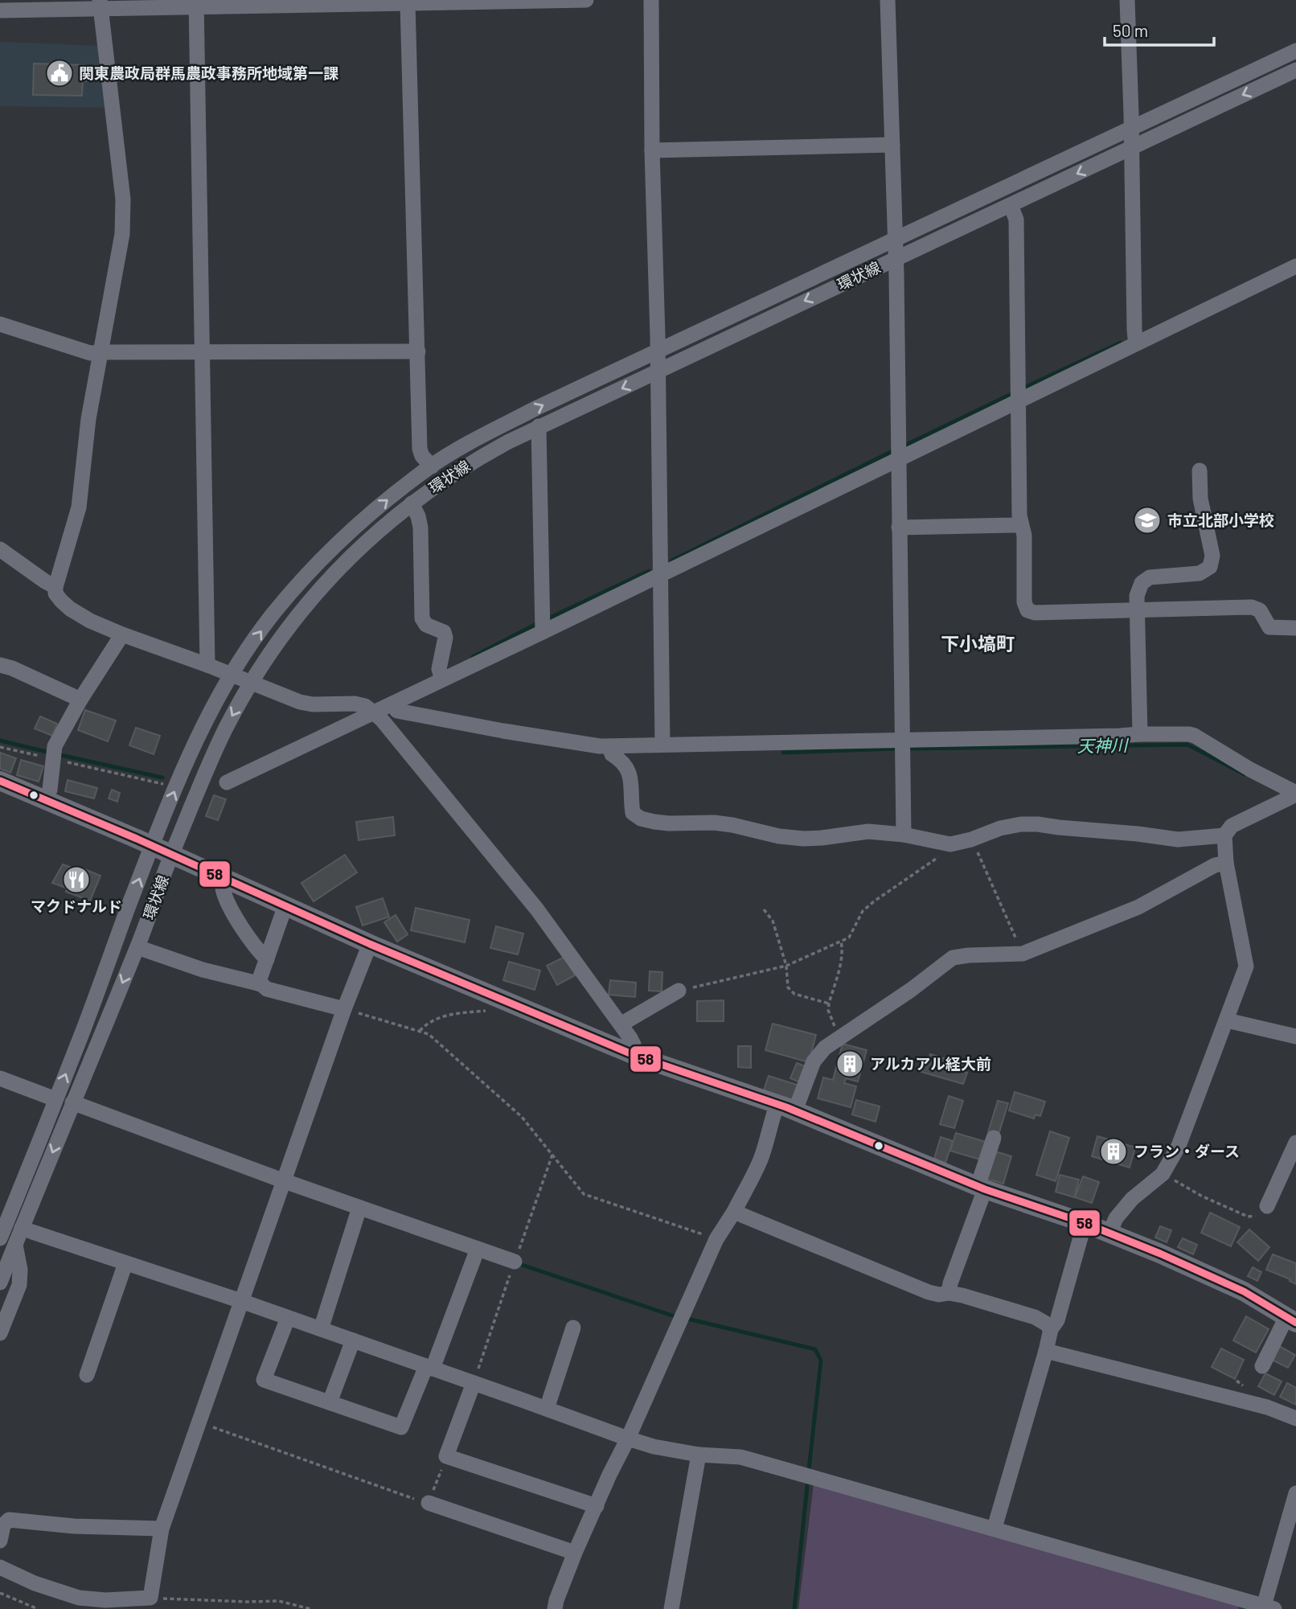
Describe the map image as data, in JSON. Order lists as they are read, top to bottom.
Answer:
{
  "streets": {
    "street": ["環状線"]
  },
  "districts": ["下小塙町"],
  "water": ["天神川"],
  "places": {
    "public building": ["関東農政局群馬農政事務所地域第一課"],
    "school or university": ["市立北部小学校"],
    "restaurant": ["マクドナルド"],
    "building": ["アルカアル経大前", "フラン・ダース"]
  },
  "lines": ["transit line 58"],
  "scale_bar": "50 m"
}
